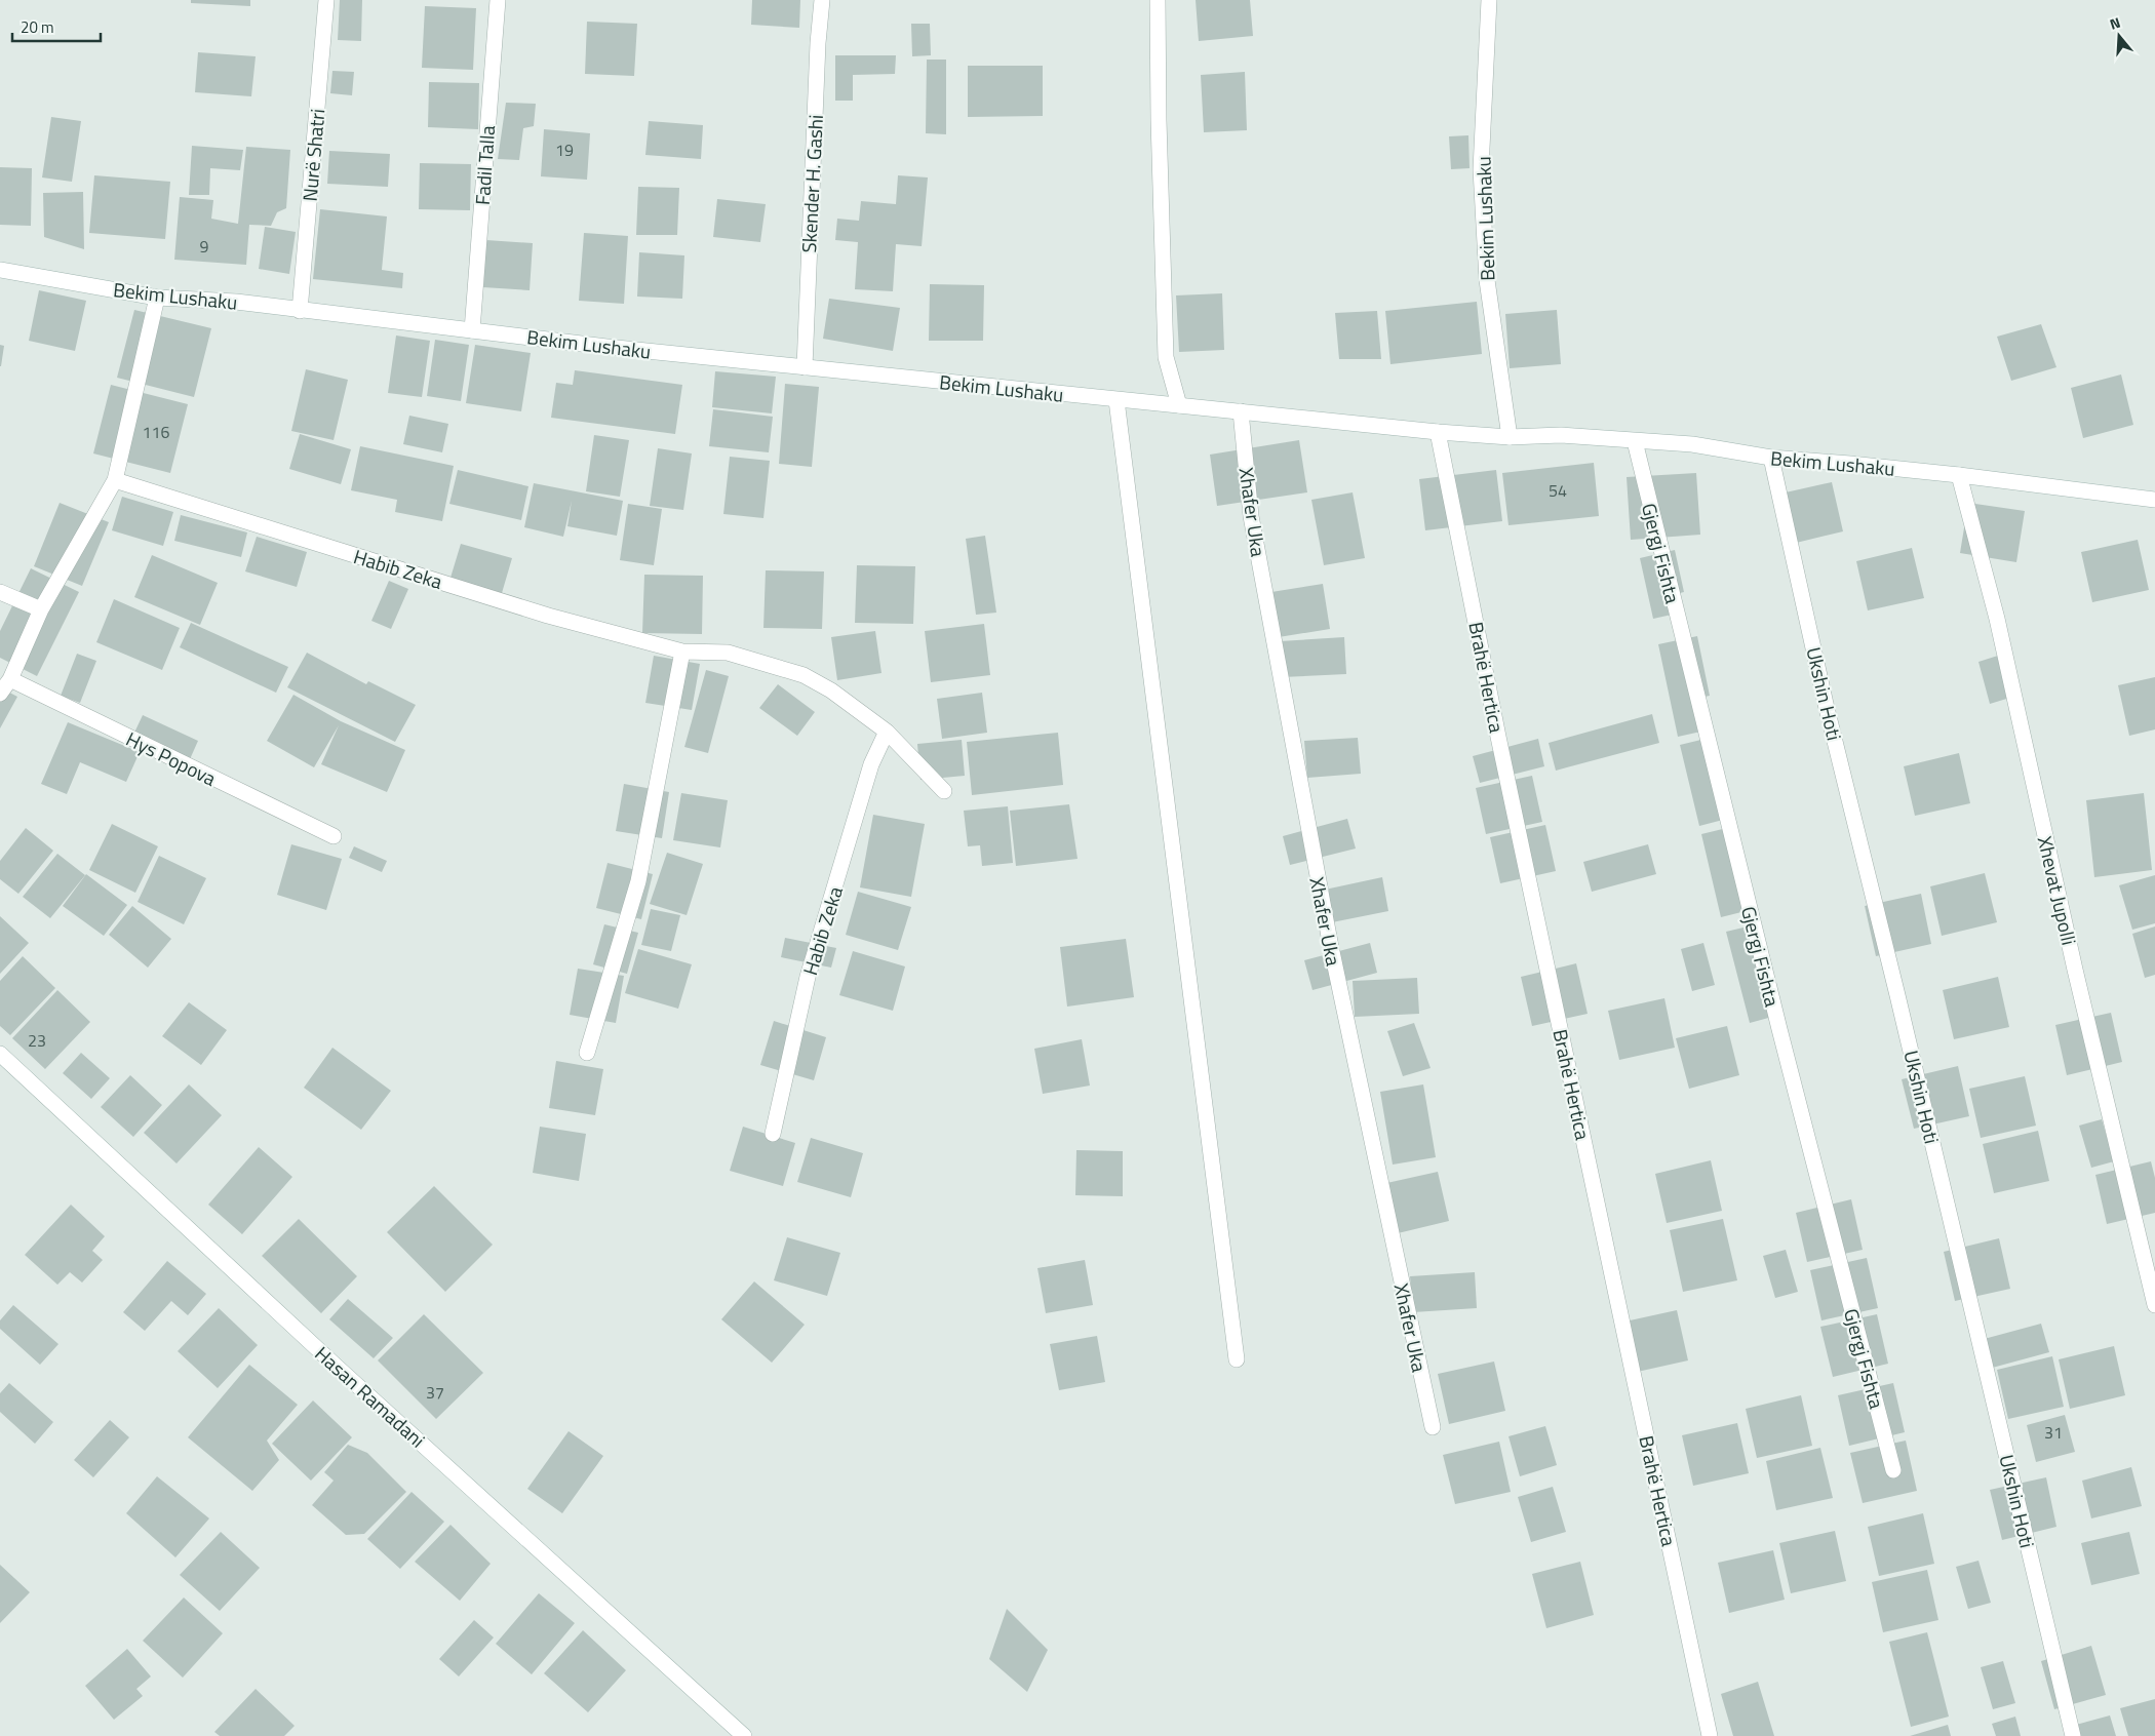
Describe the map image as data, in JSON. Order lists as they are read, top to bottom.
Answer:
{
  "streets": {
    "street": [
      "Nurë Shatri",
      "Fadil Talla",
      "Skender H. Gashi",
      "Bekim Lushaku",
      "Xhafer Uka",
      "Gjergj Fishta",
      "Habib Zeka",
      "Brahë Hertica",
      "Ukshin Hoti",
      "Hys Popova",
      "Xhevat Jupolli",
      "Hasan Ramadani"
    ]
  },
  "crossings": [
    ["Nurë Shatri", "Bekim Lushaku"],
    ["Fadil Talla", "Bekim Lushaku"],
    ["Skender H. Gashi", "Bekim Lushaku"],
    ["Bekim Lushaku", "Xhafer Uka"],
    ["Bekim Lushaku", "Gjergj Fishta"],
    ["Bekim Lushaku", "Brahë Hertica"],
    ["Bekim Lushaku", "Ukshin Hoti"],
    ["Bekim Lushaku", "Xhevat Jupolli"]
  ],
  "house_numbers": [
    "19",
    "9",
    "116",
    "54",
    "23",
    "37",
    "31"
  ],
  "scale_bar": "20 m",
  "north": "top"
}
